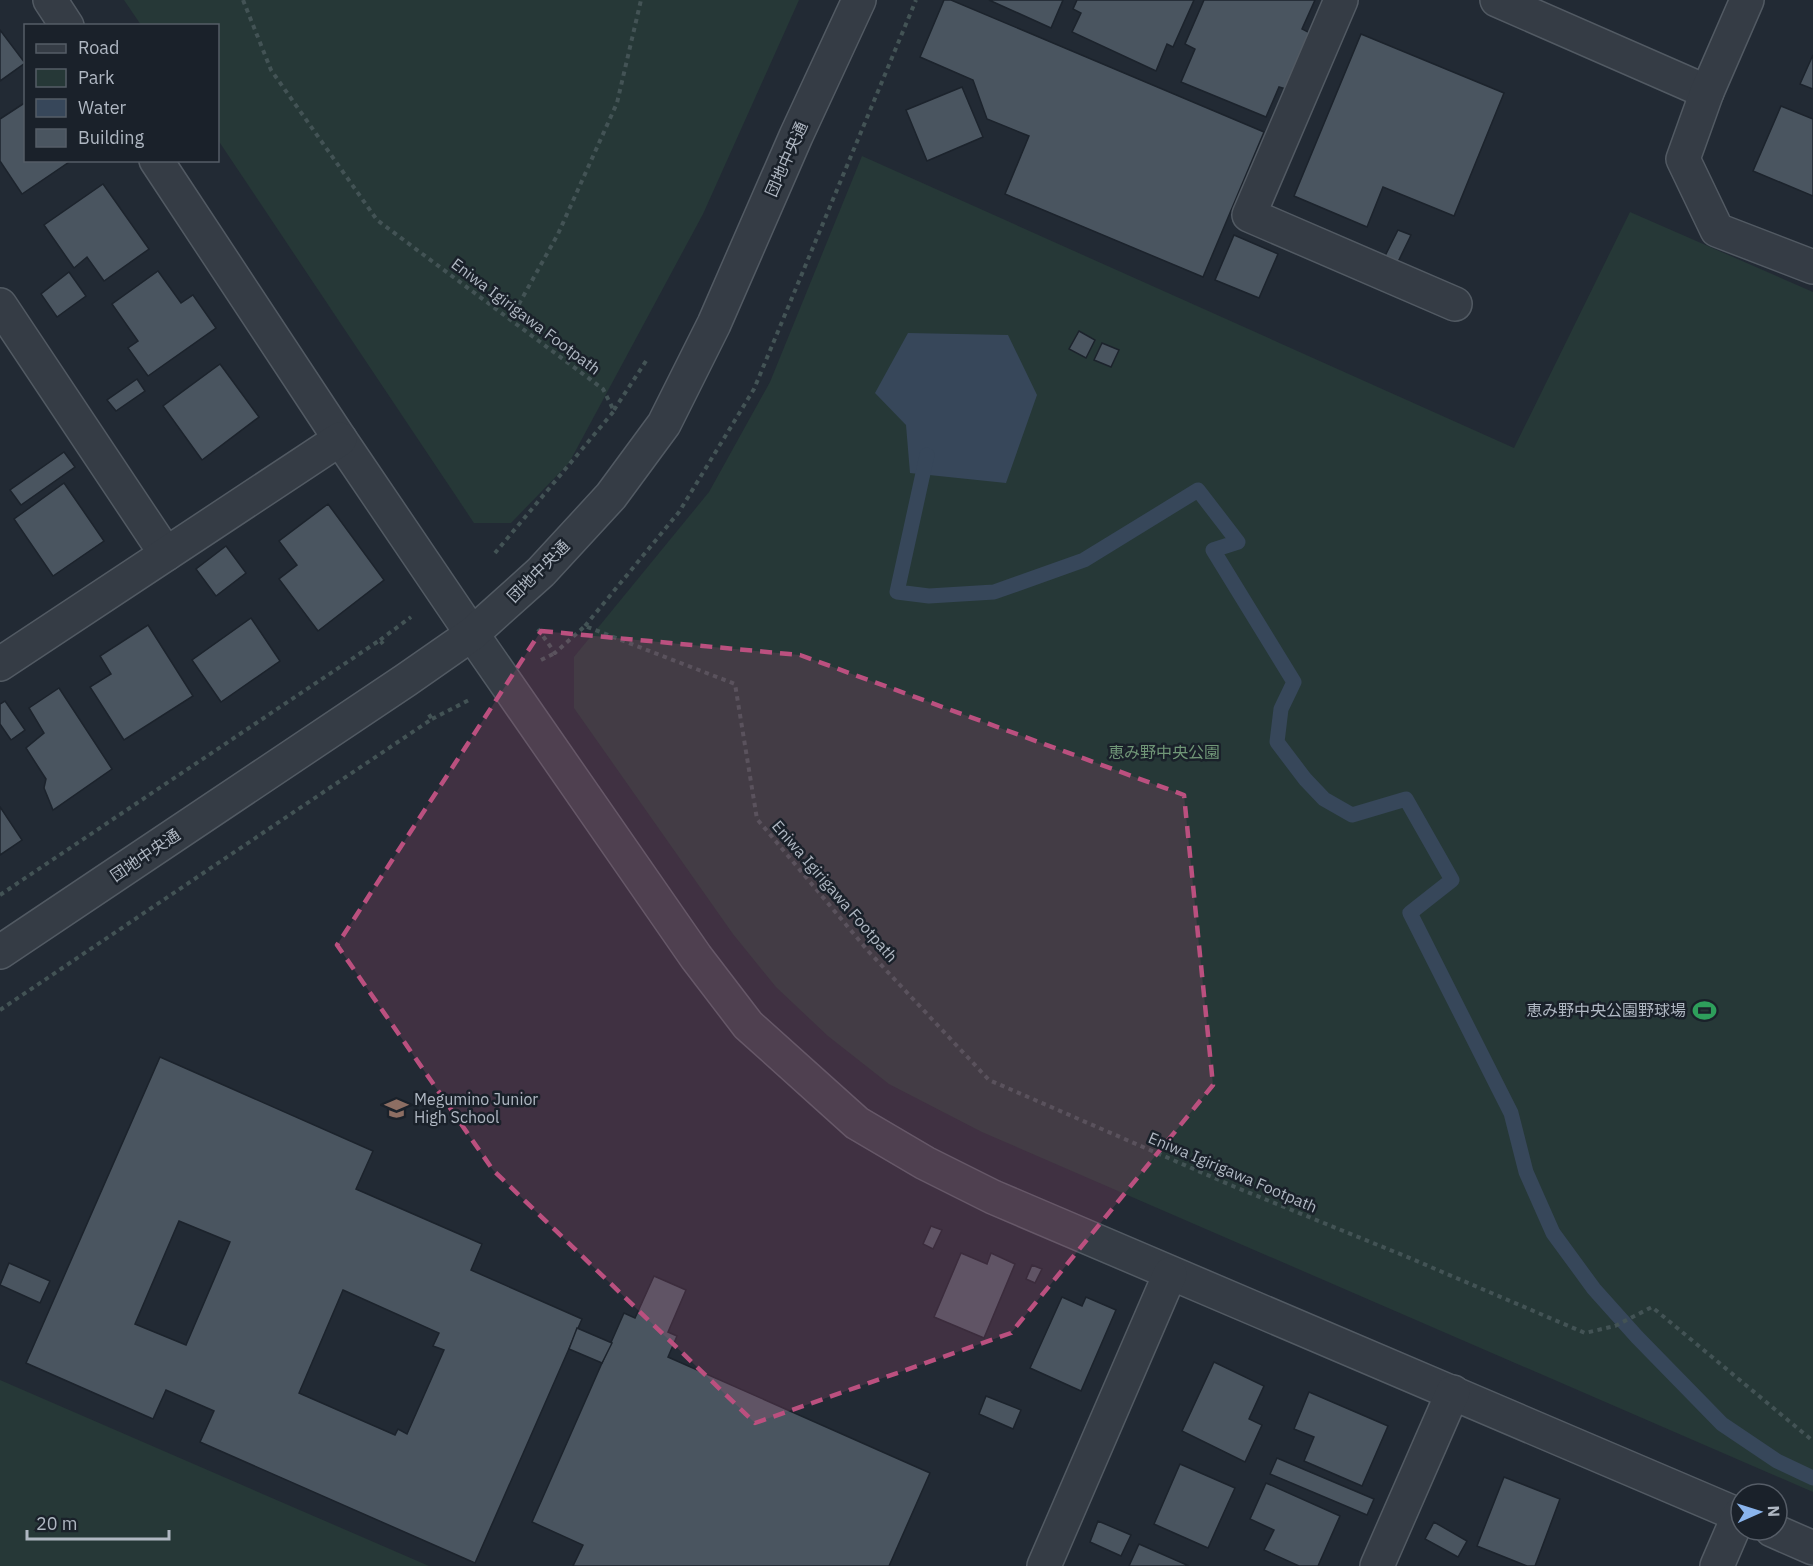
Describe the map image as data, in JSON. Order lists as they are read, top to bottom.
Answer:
{
  "streets": {
    "street": ["団地中央通"],
    "path": ["Eniwa Igirigawa Footpath"]
  },
  "crossings": [
    ["団地中央通", "Eniwa Igirigawa Footpath"]
  ],
  "parks": ["恵み野中央公園"],
  "places": {
    "sports": ["恵み野中央公園野球場"],
    "school or university": ["Megumino Junior High School"]
  },
  "legend": [
    "Road",
    "Park",
    "Water",
    "Building"
  ],
  "scale_bar": "20 m",
  "north": "right"
}
